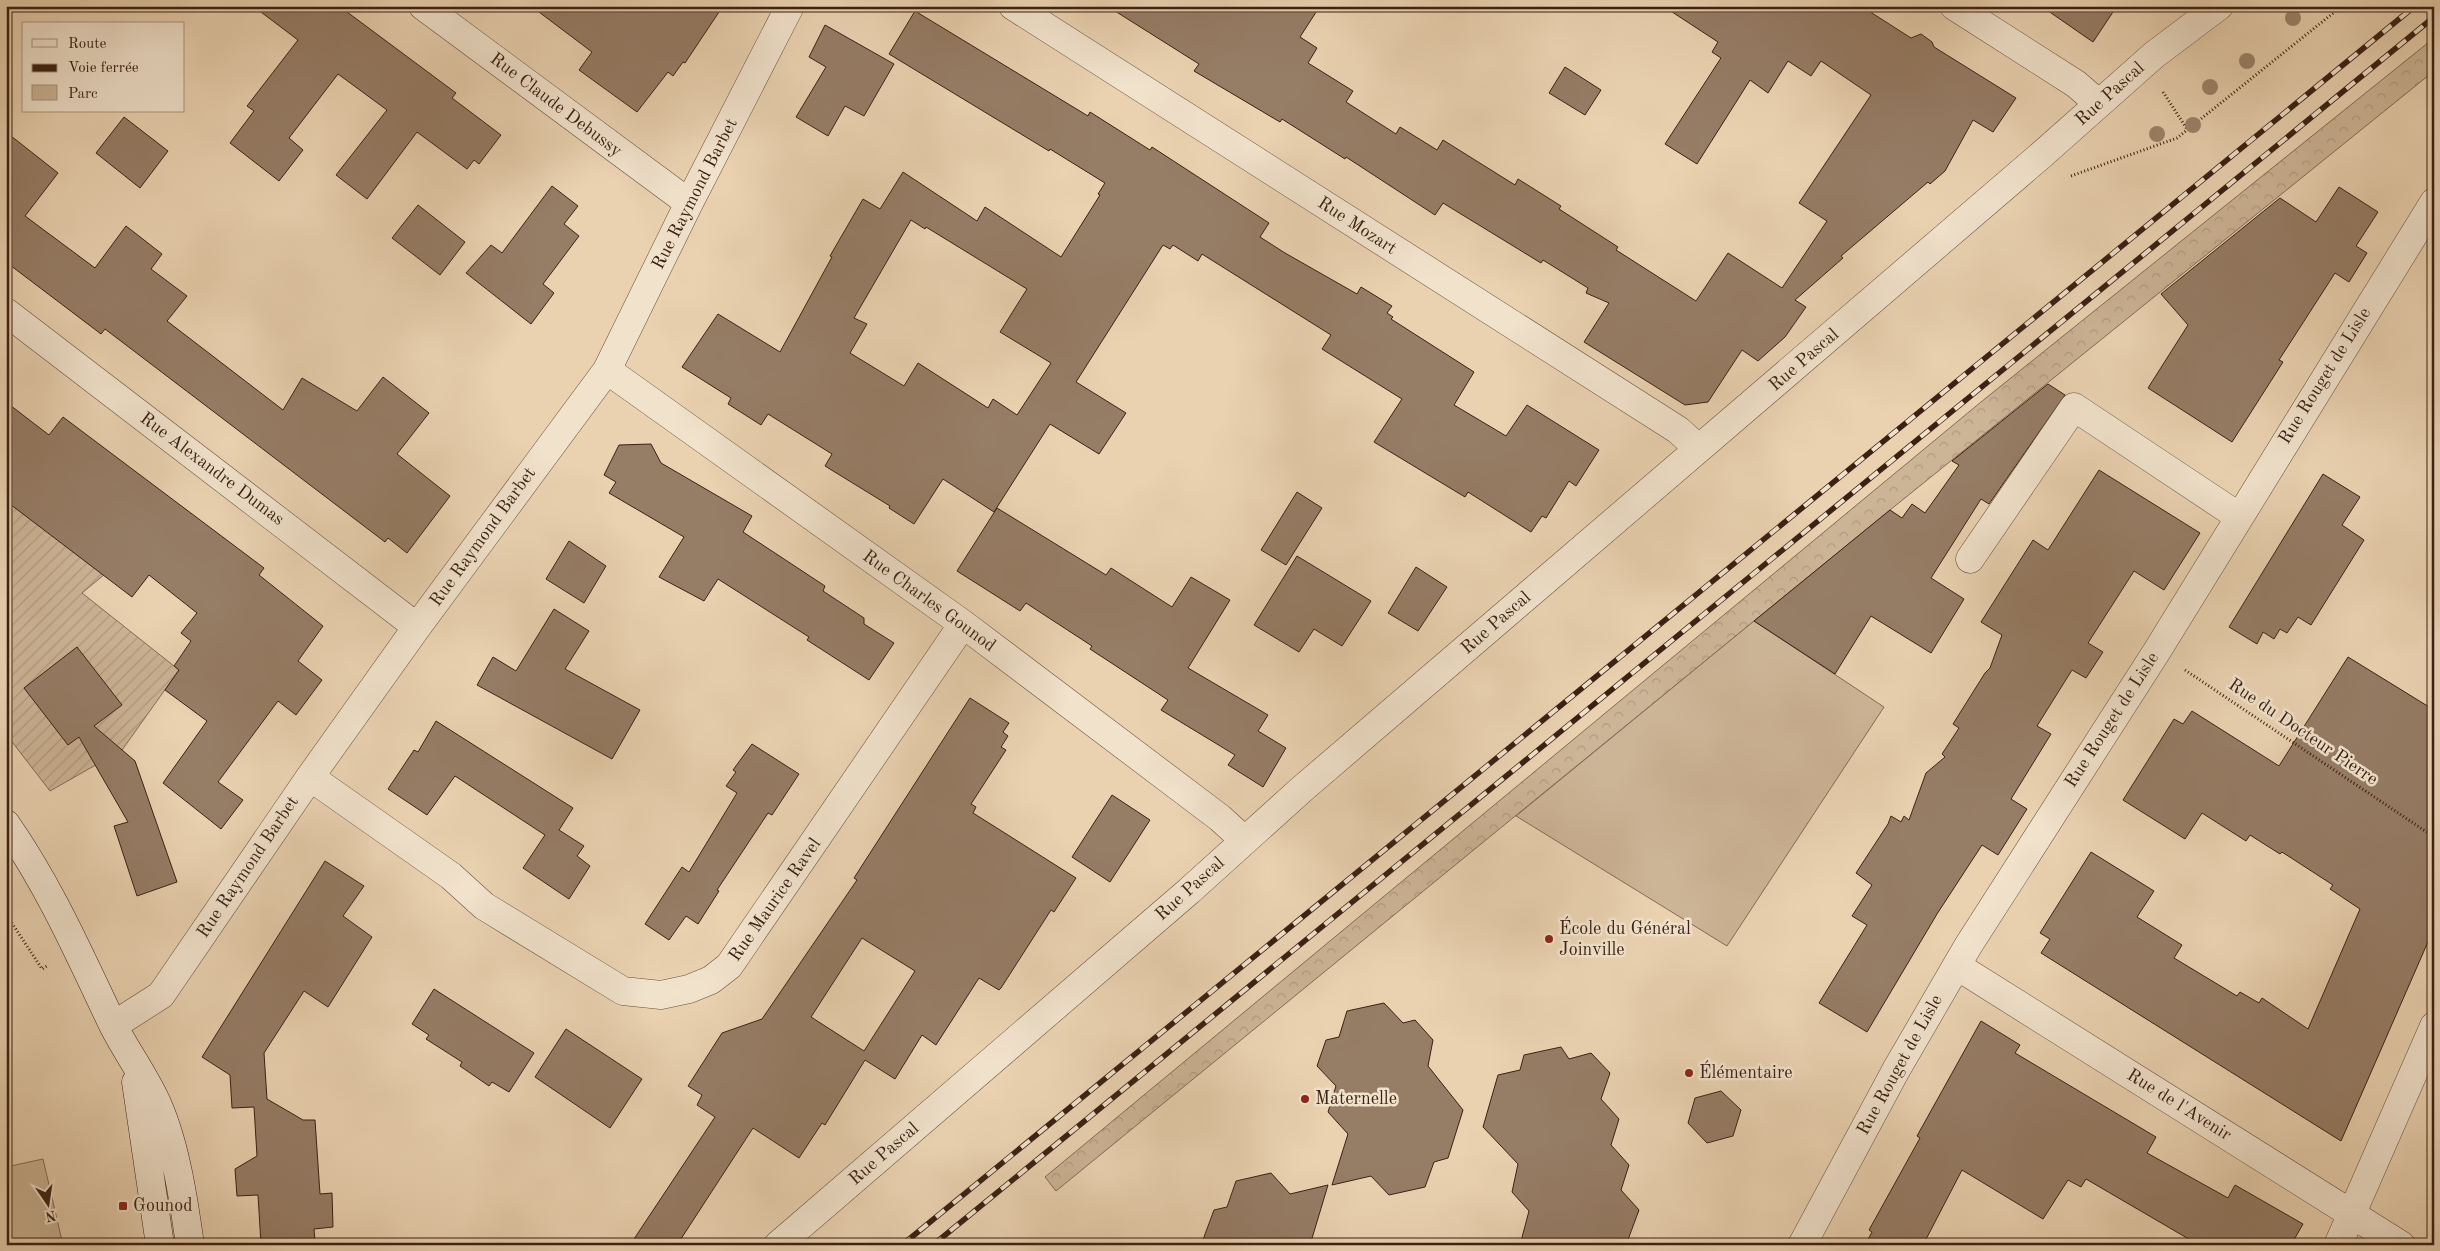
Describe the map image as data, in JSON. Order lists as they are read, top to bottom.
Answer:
{
  "streets": {
    "street": [
      "Rue Pascal",
      "Rue Claude Debussy",
      "Rue Raymond Barbet",
      "Rue Mozart",
      "Rue Rouget de Lisle",
      "Rue Alexandre Dumas",
      "Rue Charles Gounod",
      "Rue Maurice Ravel",
      "Rue de l'Avenir"
    ],
    "path": ["Rue du Docteur Pierre"]
  },
  "crossings": [
    ["Rue Pascal", "Rue Mozart"],
    ["Rue Pascal", "Rue Charles Gounod"],
    ["Rue Claude Debussy", "Rue Raymond Barbet"],
    ["Rue Raymond Barbet", "Rue Alexandre Dumas"],
    ["Rue Raymond Barbet", "Rue Charles Gounod"],
    ["Rue Raymond Barbet", "Rue Maurice Ravel"],
    ["Rue Rouget de Lisle", "Rue du Docteur Pierre"],
    ["Rue Rouget de Lisle", "Rue de l'Avenir"],
    ["Rue Charles Gounod", "Rue Maurice Ravel"]
  ],
  "places": {
    "other": ["École du Général Joinville", "Élémentaire", "Maternelle"],
    "transit": ["Gounod"]
  },
  "legend": ["Route", "Voie ferrée", "Parc"],
  "north": "bottom"
}
